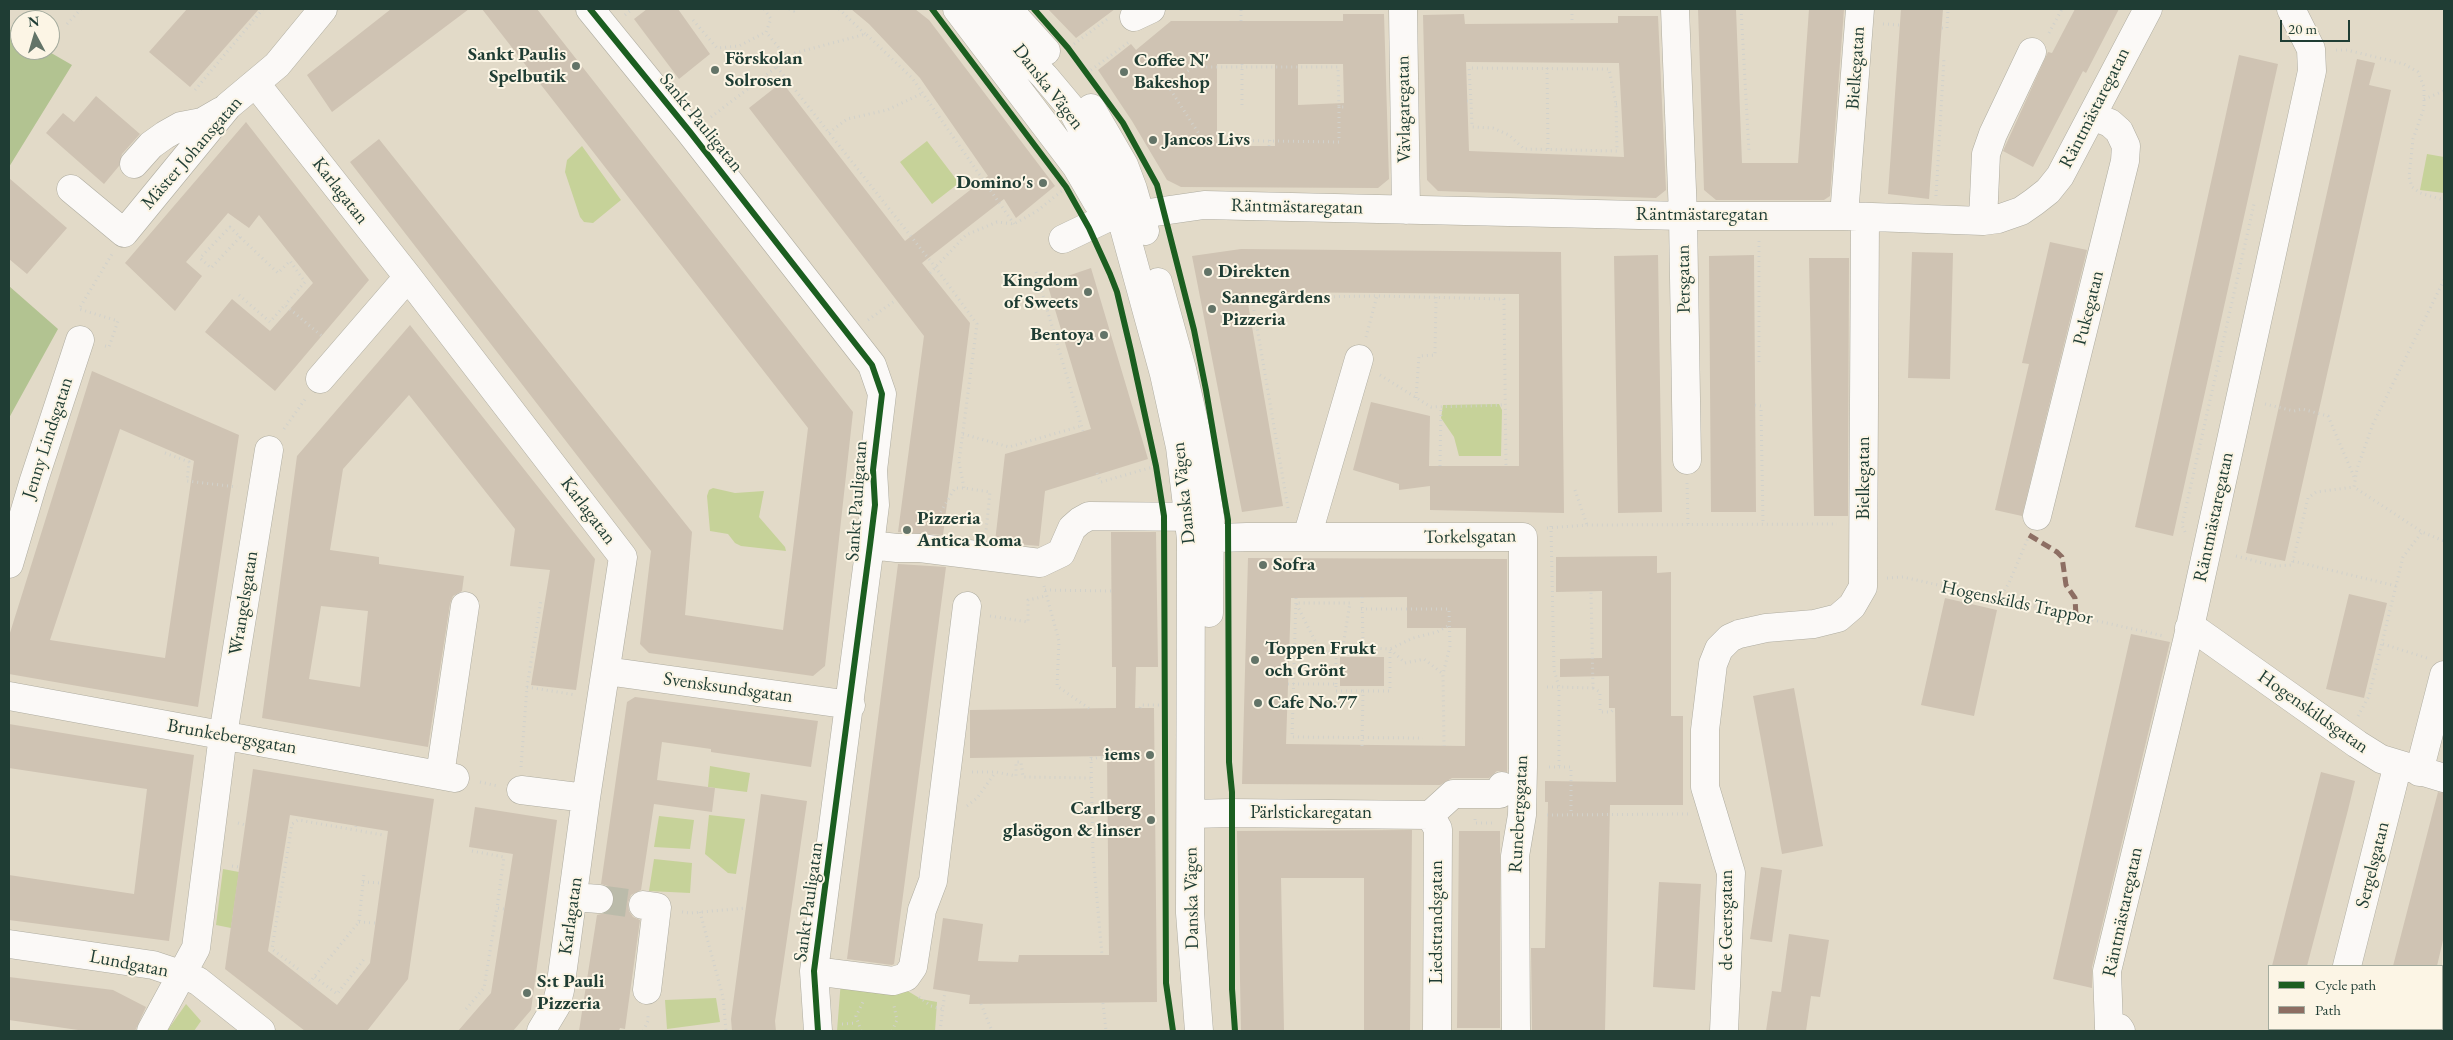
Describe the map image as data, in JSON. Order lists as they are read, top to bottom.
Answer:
{
  "streets": {
    "street": [
      "Bielkegatan",
      "Danska Vägen",
      "Räntmästaregatan",
      "Vävlagaregatan",
      "Sankt Pauligatan",
      "Mäster Johansgatan",
      "Karlagatan",
      "Persgatan",
      "Pukegatan",
      "Jenny Lindsgatan",
      "Torkelsgatan",
      "Wrangelsgatan",
      "Svensksundsgatan",
      "Hogenskildsgatan",
      "Brunkebergsgatan",
      "Pärlstickaregatan",
      "Runebergsgatan",
      "Sergelsgatan",
      "de Geersgatan",
      "Liedstrandsgatan",
      "Lundgatan"
    ],
    "path": ["Hogenskilds Trappor"]
  },
  "crossings": [
    ["Bielkegatan", "Räntmästaregatan"],
    ["Bielkegatan", "Hogenskilds Trappor"],
    ["Bielkegatan", "de Geersgatan"],
    ["Danska Vägen", "Räntmästaregatan"],
    ["Danska Vägen", "Torkelsgatan"],
    ["Danska Vägen", "Pärlstickaregatan"],
    ["Räntmästaregatan", "Vävlagaregatan"],
    ["Räntmästaregatan", "Persgatan"],
    ["Räntmästaregatan", "Pukegatan"],
    ["Räntmästaregatan", "Hogenskilds Trappor"],
    ["Räntmästaregatan", "Hogenskildsgatan"],
    ["Sankt Pauligatan", "Svensksundsgatan"],
    ["Mäster Johansgatan", "Karlagatan"],
    ["Karlagatan", "Svensksundsgatan"],
    ["Torkelsgatan", "Runebergsgatan"],
    ["Wrangelsgatan", "Brunkebergsgatan"],
    ["Wrangelsgatan", "Lundgatan"],
    ["Hogenskilds Trappor", "Hogenskildsgatan"],
    ["Hogenskildsgatan", "Sergelsgatan"],
    ["Pärlstickaregatan", "Liedstrandsgatan"]
  ],
  "places": [
    "Sankt Paulis Spelbutik",
    "Förskolan Solrosen",
    "Coffee N' Bakeshop",
    "Jancos Livs",
    "Domino's",
    "Direkten",
    "Kingdom of Sweets",
    "Sannegårdens Pizzeria",
    "Bentoya",
    "Pizzeria Antica Roma",
    "Sofra",
    "Toppen Frukt och Grönt",
    "Cafe No.77",
    "iems",
    "Carlberg glasögon & linser",
    "S:t Pauli Pizzeria"
  ],
  "legend": ["Cycle path", "Path"],
  "scale_bar": "20 m",
  "north": "top"
}
